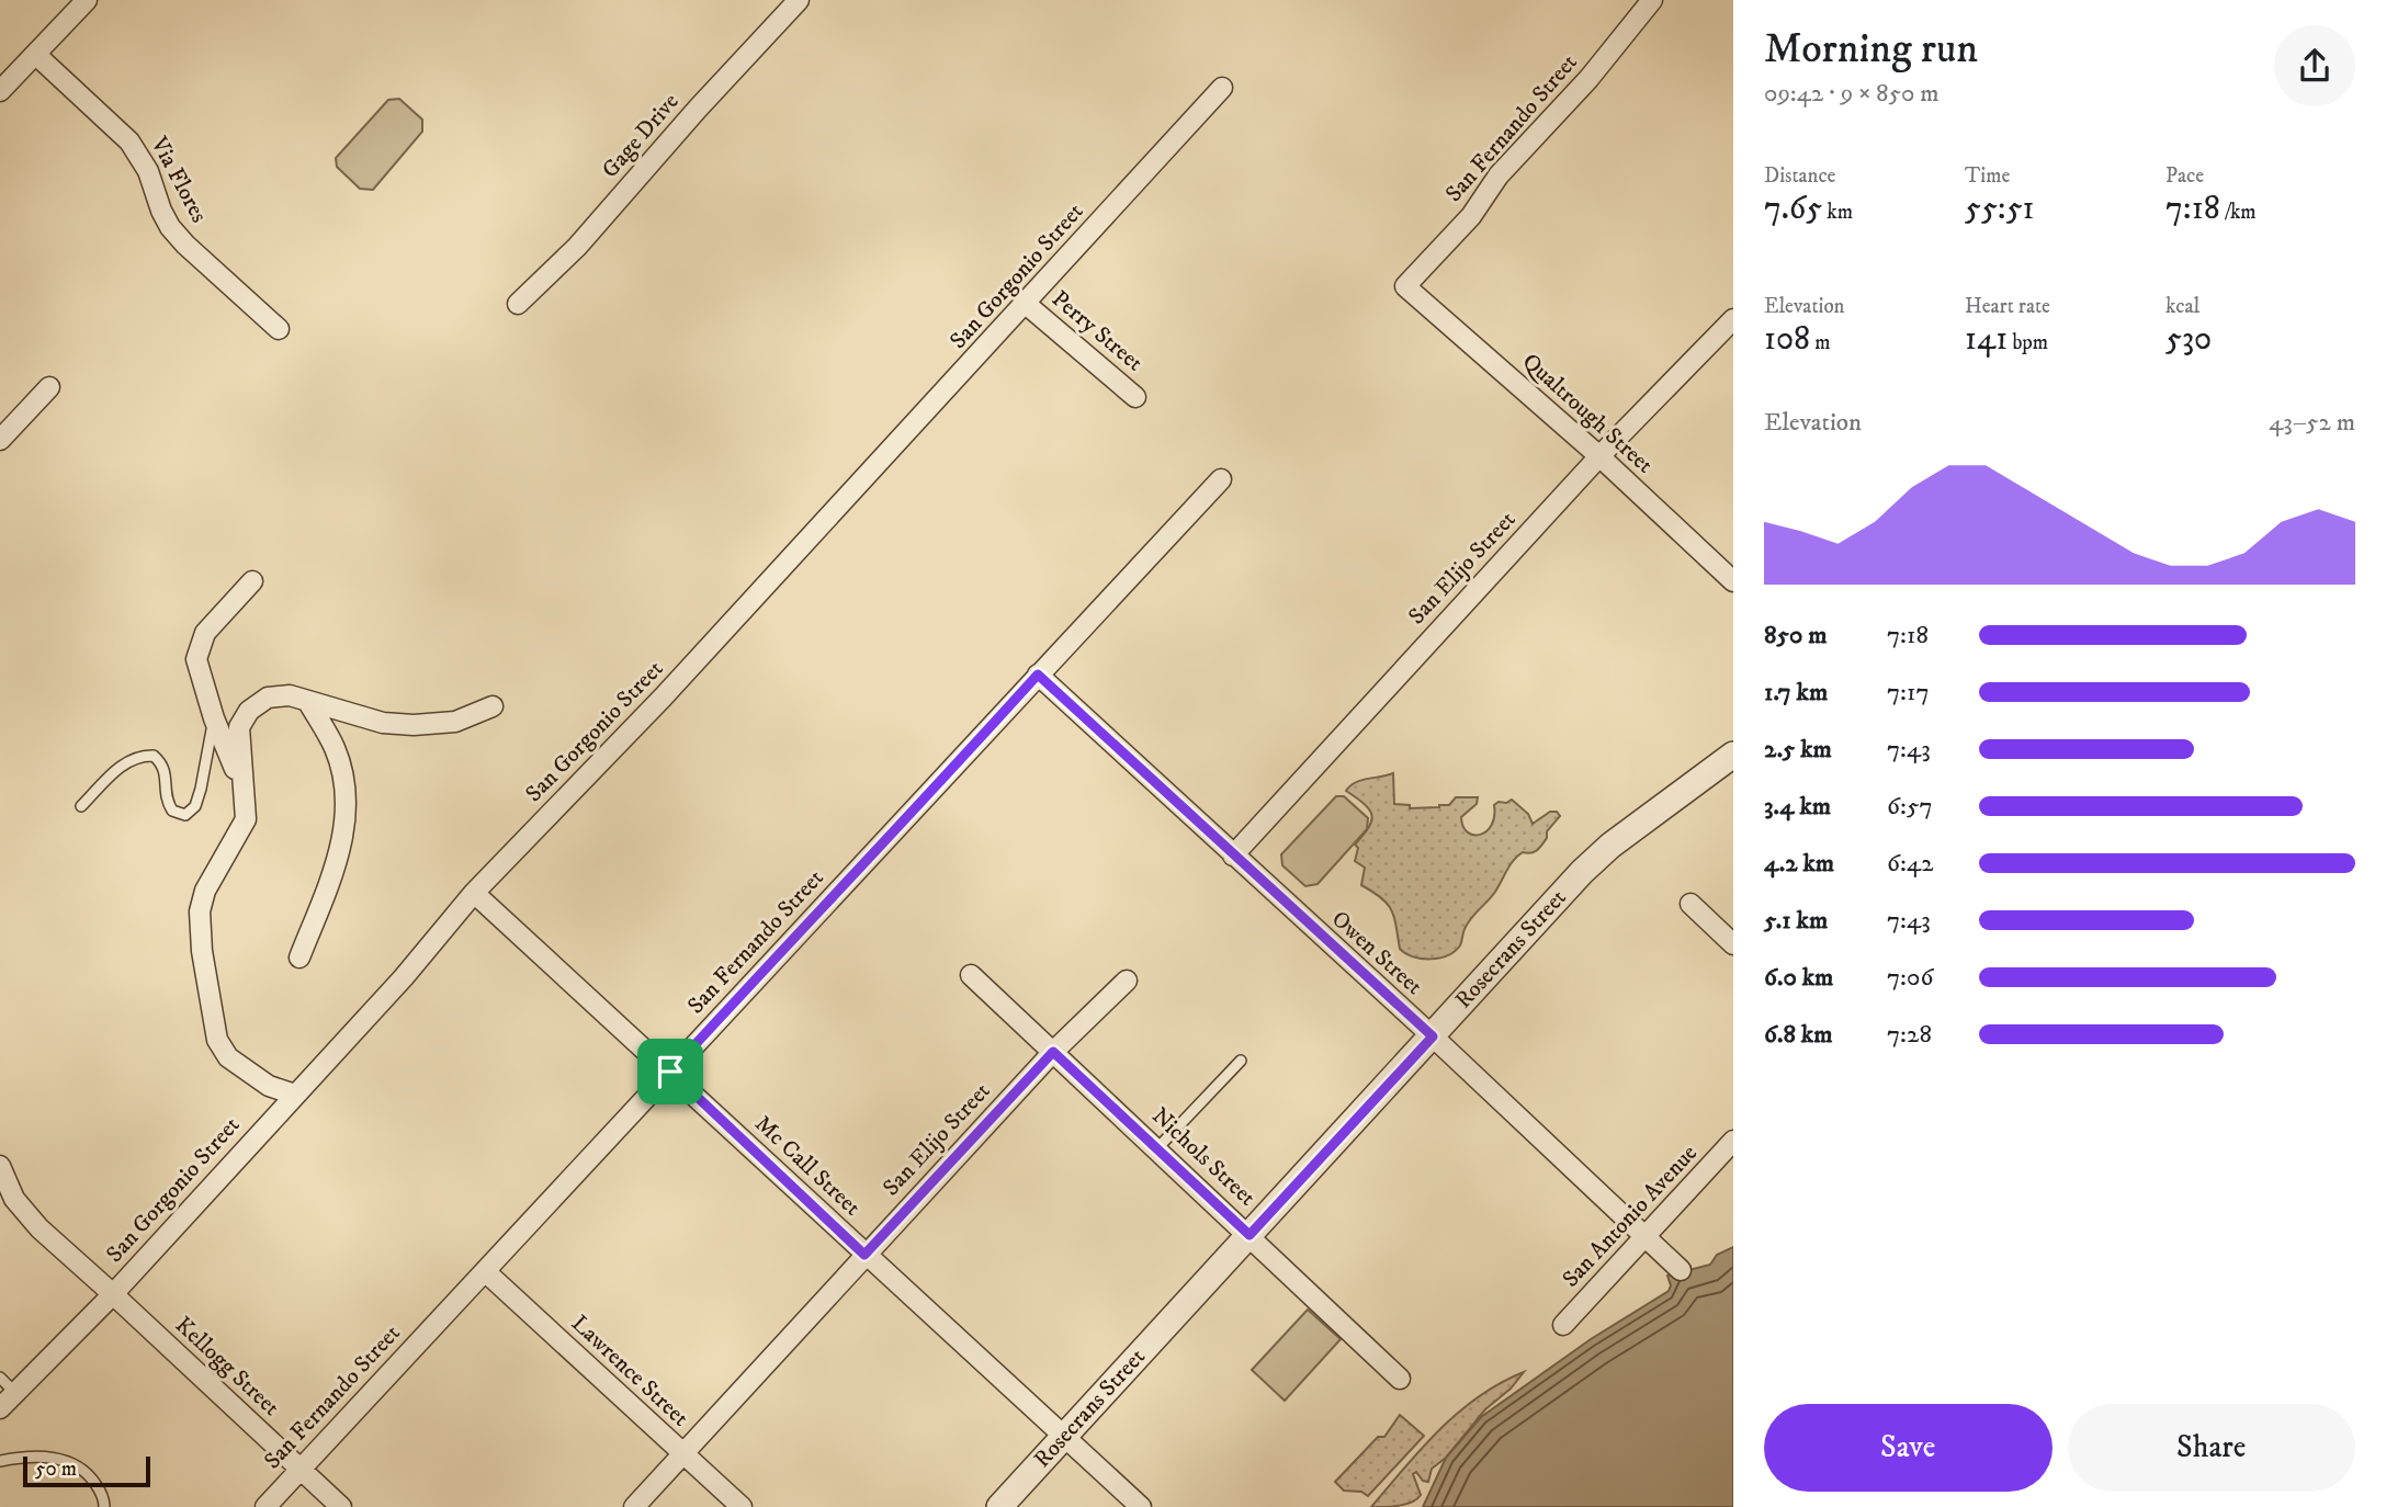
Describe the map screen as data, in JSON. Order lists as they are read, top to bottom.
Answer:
{
  "streets": {
    "street": [
      "San Fernando Street",
      "Gage Drive",
      "Via Flores",
      "San Gorgonio Street",
      "Perry Street",
      "Qualtrough Street",
      "San Elijo Street",
      "Rosecrans Street",
      "Owen Street",
      "Nichols Street",
      "Mc Call Street",
      "San Antonio Avenue",
      "Kellogg Street",
      "Lawrence Street"
    ]
  },
  "crossings": [
    ["San Fernando Street", "Qualtrough Street"],
    ["San Fernando Street", "Owen Street"],
    ["San Fernando Street", "Mc Call Street"],
    ["San Fernando Street", "Kellogg Street"],
    ["San Fernando Street", "Lawrence Street"],
    ["San Gorgonio Street", "Perry Street"],
    ["San Gorgonio Street", "Mc Call Street"],
    ["San Gorgonio Street", "Kellogg Street"],
    ["Qualtrough Street", "San Elijo Street"],
    ["San Elijo Street", "Owen Street"],
    ["San Elijo Street", "Nichols Street"],
    ["San Elijo Street", "Mc Call Street"],
    ["San Elijo Street", "Lawrence Street"],
    ["Rosecrans Street", "Owen Street"],
    ["Rosecrans Street", "Nichols Street"],
    ["Rosecrans Street", "Mc Call Street"],
    ["Owen Street", "San Antonio Avenue"]
  ],
  "scale_bar": "50 m",
  "page": {
    "heading": ["Morning run", "09:42 · 9 × 850 m"],
    "stats": [
      ["Distance", "7.65 km"],
      ["Time", "55:51"],
      ["Pace", "7:18 /km"],
      ["Elevation", "108 m"],
      ["Heart rate", "141 bpm"],
      ["kcal", "530"]
    ],
    "chart": ["Elevation", "43–52 m"],
    "list": [
      {
        "name": "850 m",
        "note": "7:18"
      },
      {
        "name": "1.7 km",
        "note": "7:17"
      },
      {
        "name": "2.5 km",
        "note": "7:43"
      },
      {
        "name": "3.4 km",
        "note": "6:57"
      },
      {
        "name": "4.2 km",
        "note": "6:42"
      },
      {
        "name": "5.1 km",
        "note": "7:43"
      },
      {
        "name": "6.0 km",
        "note": "7:06"
      },
      {
        "name": "6.8 km",
        "note": "7:28"
      }
    ],
    "buttons": ["Save", "Share"],
    "scale": "50 m"
  }
}
